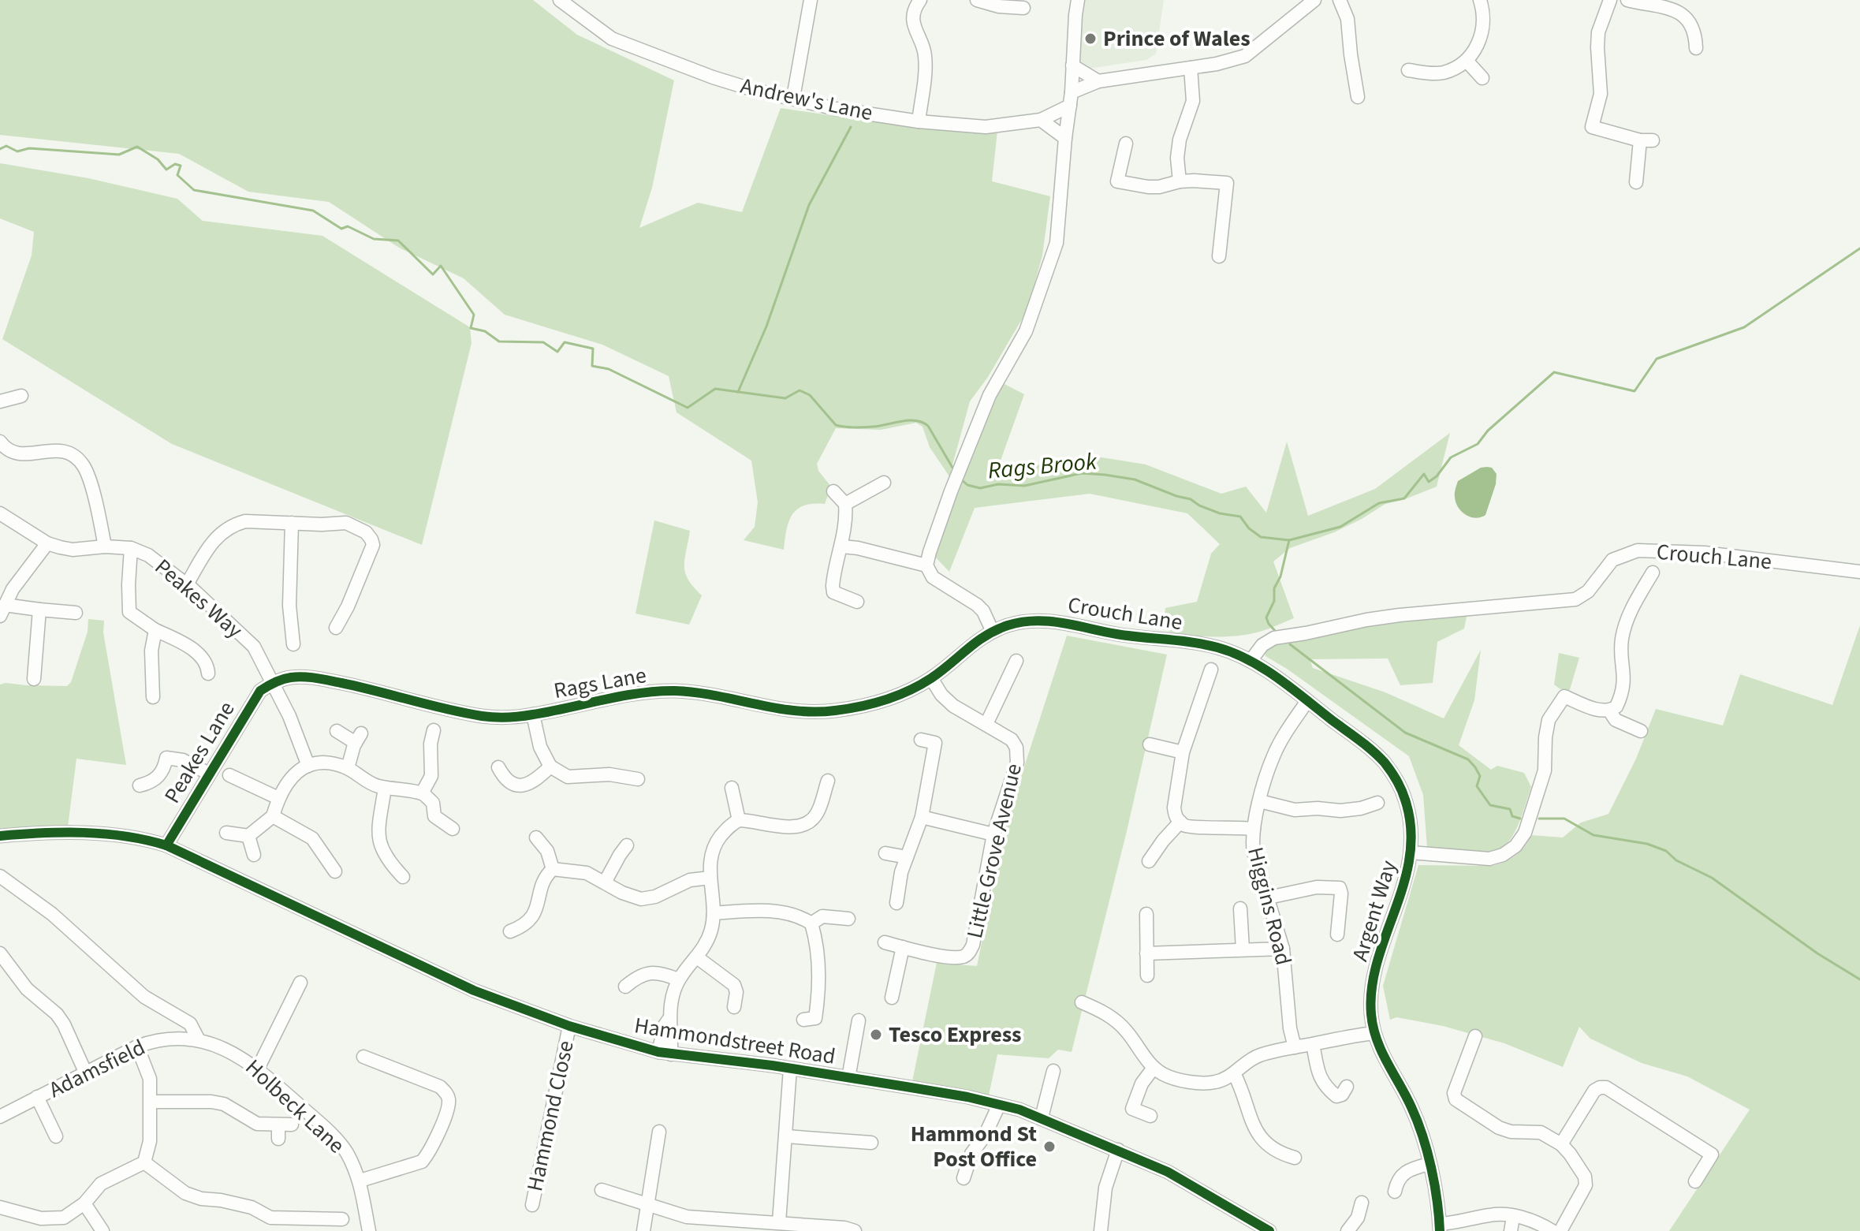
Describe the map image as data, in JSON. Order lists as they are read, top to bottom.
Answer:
{
  "streets": {
    "street": [
      "Andrew's Lane",
      "Crouch Lane",
      "Peakes Way",
      "Rags Lane",
      "Peakes Lane",
      "Little Grove Avenue",
      "Higgins Road",
      "Argent Way",
      "Hammondstreet Road",
      "Adamsfield",
      "Holbeck Lane",
      "Hammond Close"
    ]
  },
  "crossings": [
    ["Crouch Lane", "Rags Lane"],
    ["Crouch Lane", "Argent Way"],
    ["Peakes Way", "Rags Lane"],
    ["Peakes Way", "Peakes Lane"],
    ["Rags Lane", "Peakes Lane"],
    ["Rags Lane", "Little Grove Avenue"],
    ["Peakes Lane", "Hammondstreet Road"],
    ["Higgins Road", "Argent Way"],
    ["Hammondstreet Road", "Hammond Close"],
    ["Adamsfield", "Holbeck Lane"]
  ],
  "water": ["Rags Brook"],
  "places": ["Prince of Wales", "Tesco Express", "Hammond St Post Office"]
}
